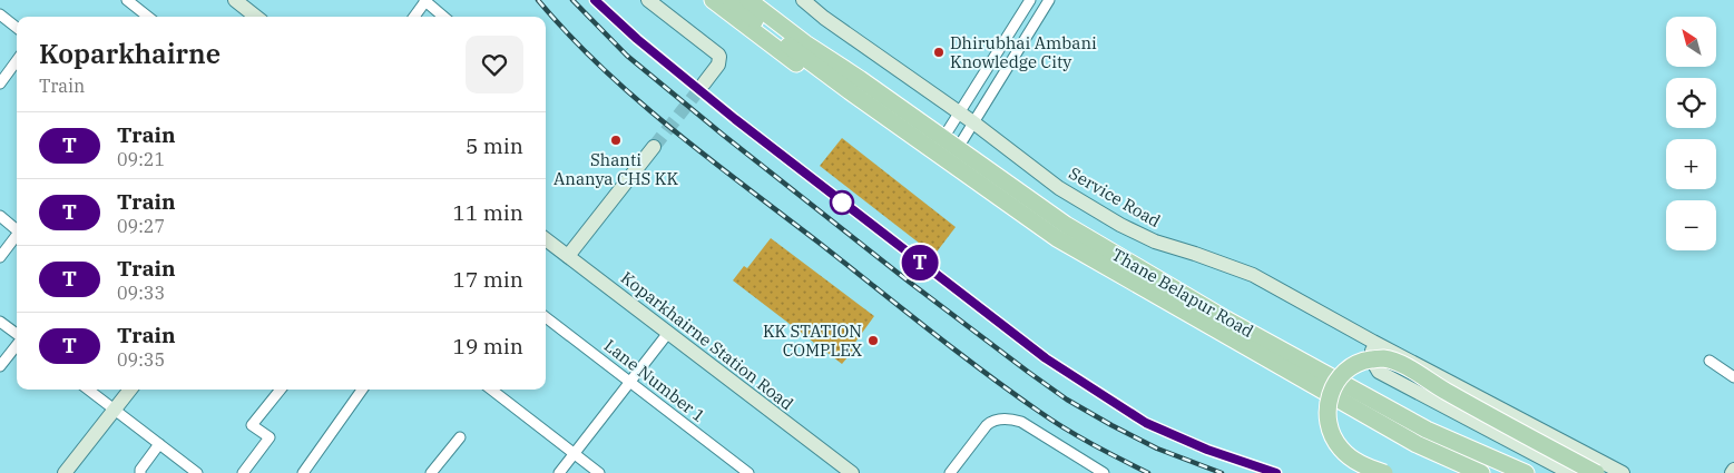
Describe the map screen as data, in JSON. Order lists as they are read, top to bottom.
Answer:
{
  "streets": {
    "main road": ["Thane Belapur Road"],
    "street": ["Service Road", "Koparkhairne Station Road", "Lane Number 1"]
  },
  "places": ["Dhirubhai Ambani Knowledge City", "Shanti Ananya CHS KK", "KK STATION COMPLEX"],
  "north": "top left",
  "page": {
    "on_map": "T",
    "map_buttons": ["+", "−"],
    "heading": ["Koparkhairne", "Train"],
    "list": [
      {
        "mark": "T",
        "name": "Train",
        "note": "09:21",
        "value": "5 min"
      },
      {
        "mark": "T",
        "name": "Train",
        "note": "09:27",
        "value": "11 min"
      },
      {
        "mark": "T",
        "name": "Train",
        "note": "09:33",
        "value": "17 min"
      },
      {
        "mark": "T",
        "name": "Train",
        "note": "09:35",
        "value": "19 min"
      }
    ]
  }
}
